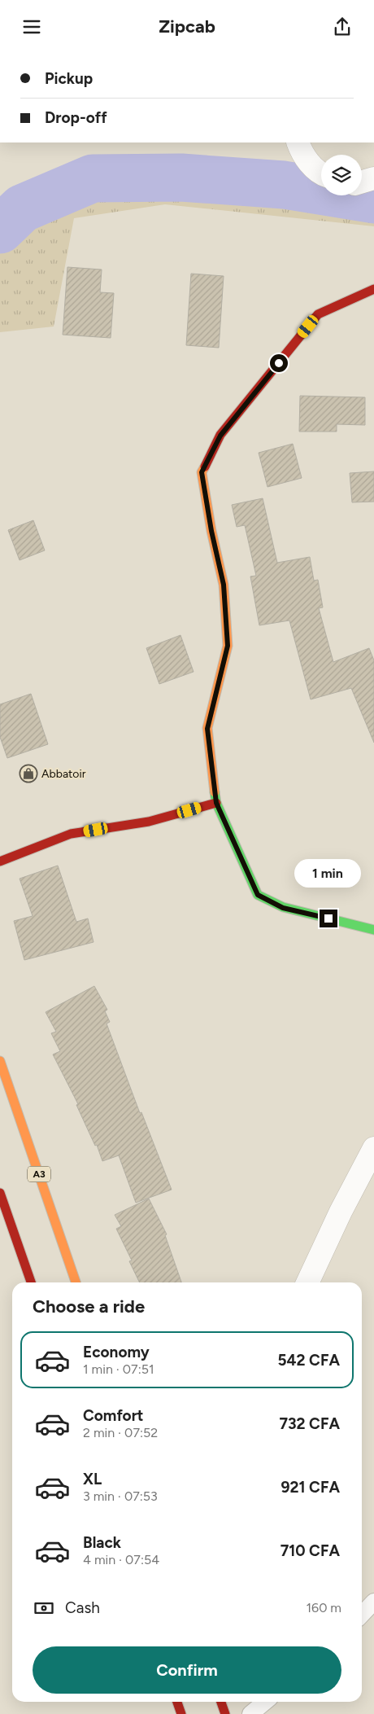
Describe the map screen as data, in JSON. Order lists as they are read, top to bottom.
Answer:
{
  "streets": {
    "main road": ["A3"]
  },
  "places": {
    "shop": ["Abbatoir"]
  },
  "page": {
    "header": "Zipcab",
    "banner": ["Pickup", "Drop-off"],
    "bubble": "1 min",
    "heading": "Choose a ride",
    "list": [
      {
        "name": "Economy",
        "note": "1 min · 07:51",
        "value": "542 CFA"
      },
      {
        "name": "Comfort",
        "note": "2 min · 07:52",
        "value": "732 CFA"
      },
      {
        "name": "XL",
        "note": "3 min · 07:53",
        "value": "921 CFA"
      },
      {
        "name": "Black",
        "note": "4 min · 07:54",
        "value": "710 CFA"
      }
    ],
    "pay": ["Cash", "160 m"],
    "buttons": "Confirm"
  }
}
